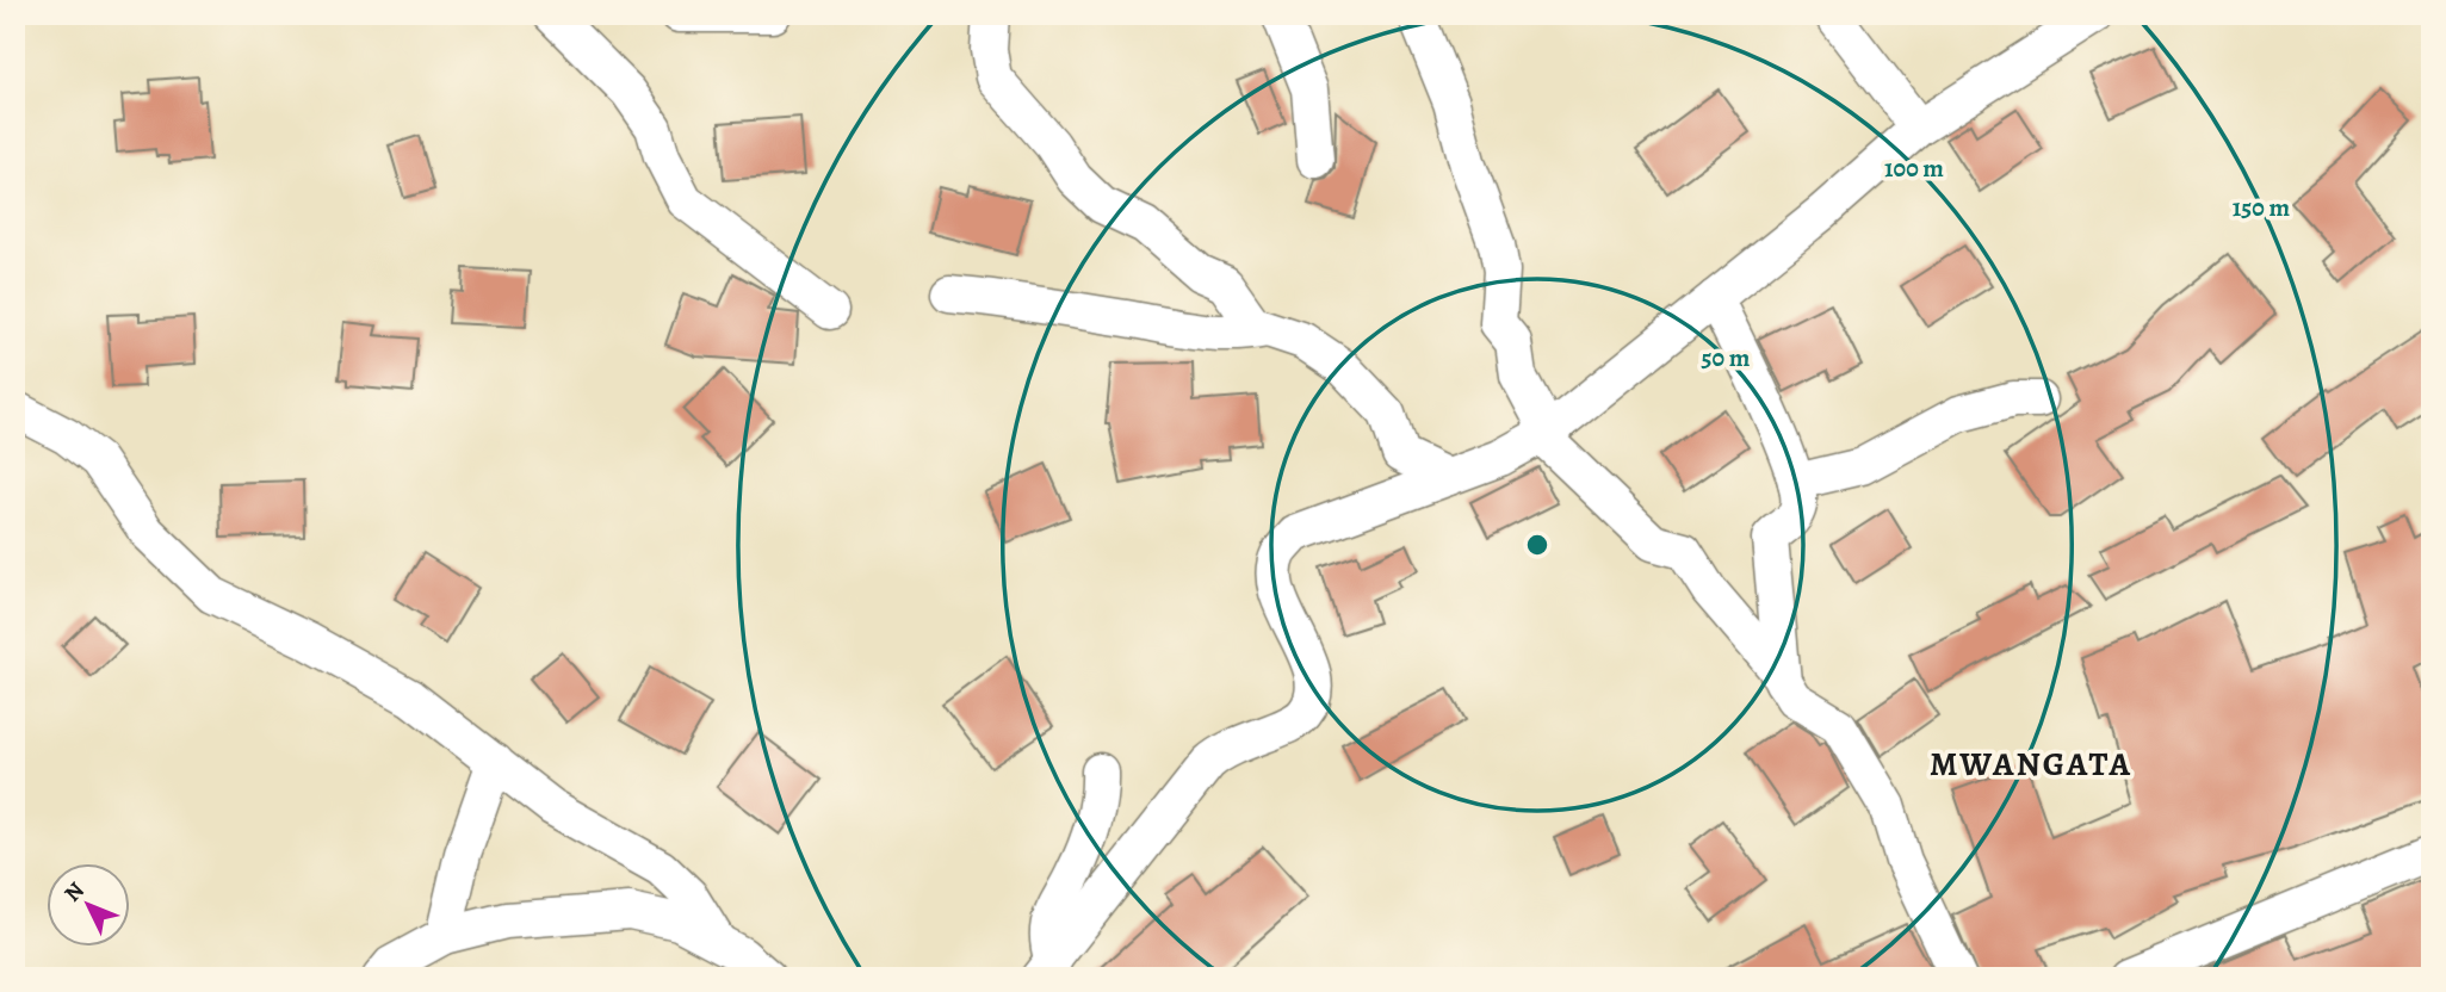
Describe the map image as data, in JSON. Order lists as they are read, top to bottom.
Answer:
{
  "districts": ["MWANGATA"],
  "north": "top left",
  "rings": ["100 m", "150 m", "50 m"]
}
